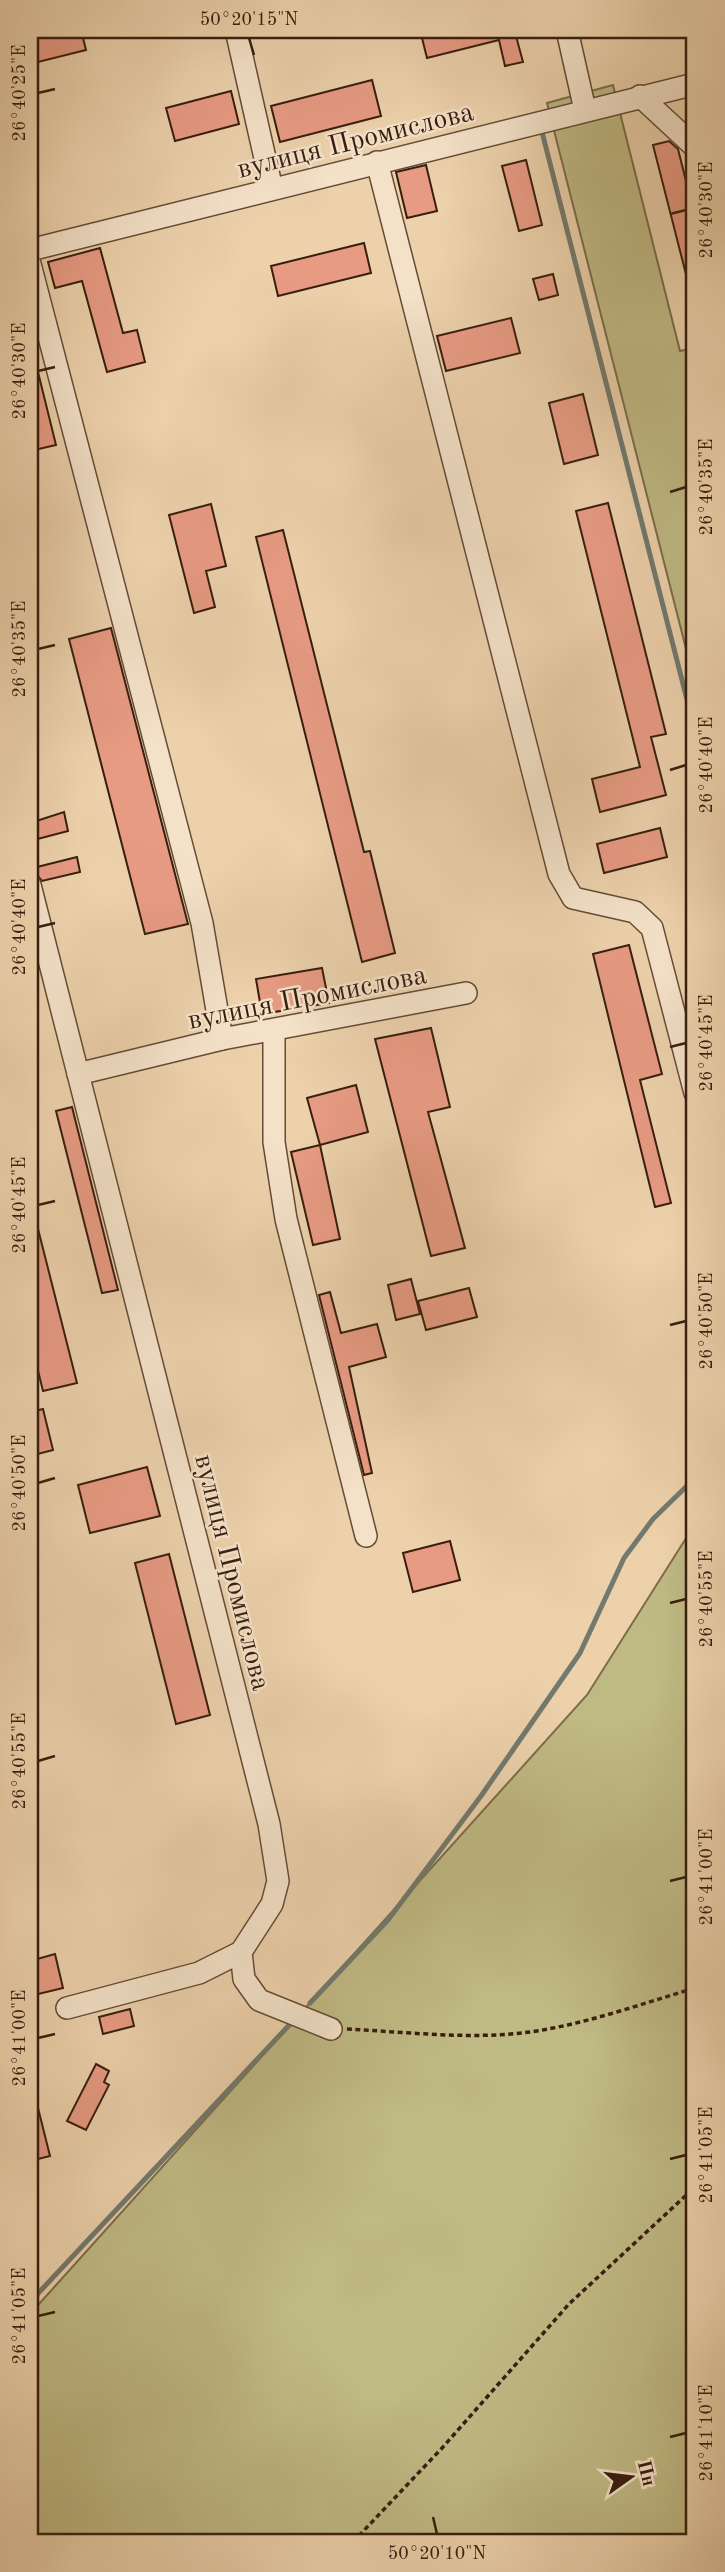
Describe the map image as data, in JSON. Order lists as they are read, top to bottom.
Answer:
{
  "streets": {
    "street": ["вулиця Промислова"]
  },
  "north": "right",
  "coordinates": [
    "50°20'15\"N",
    "26°40'25\"E",
    "26°40'30\"E",
    "26°40'35\"E",
    "26°40'40\"E",
    "26°40'45\"E",
    "26°40'50\"E",
    "26°40'55\"E",
    "26°41'00\"E",
    "26°41'05\"E",
    "26°41'10\"E",
    "50°20'10\"N"
  ]
}
